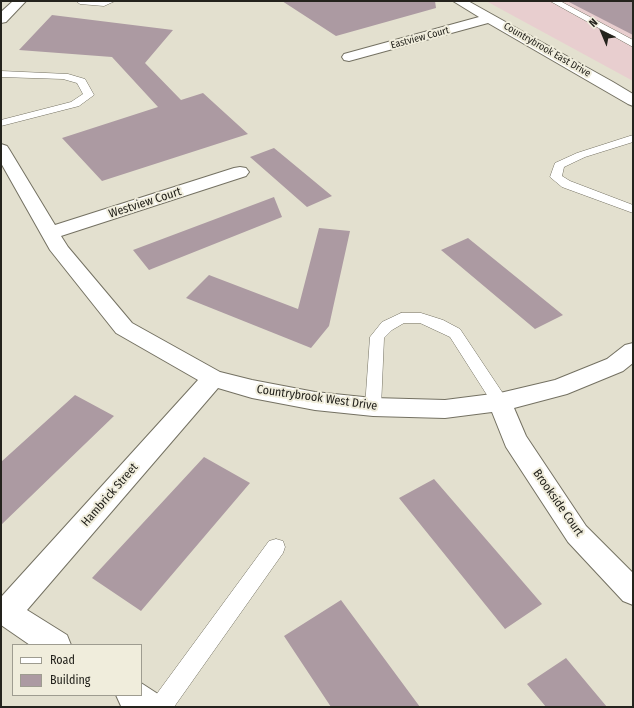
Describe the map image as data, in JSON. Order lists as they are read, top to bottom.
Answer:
{
  "streets": {
    "street": [
      "Eastview Court",
      "Countrybrook East Drive",
      "Westview Court",
      "Countrybrook West Drive",
      "Hambrick Street",
      "Brookside Court"
    ]
  },
  "crossings": [
    ["Eastview Court", "Countrybrook East Drive"],
    ["Westview Court", "Countrybrook West Drive"],
    ["Countrybrook West Drive", "Hambrick Street"],
    ["Countrybrook West Drive", "Brookside Court"]
  ],
  "legend": ["Road", "Building"],
  "north": "top left"
}
